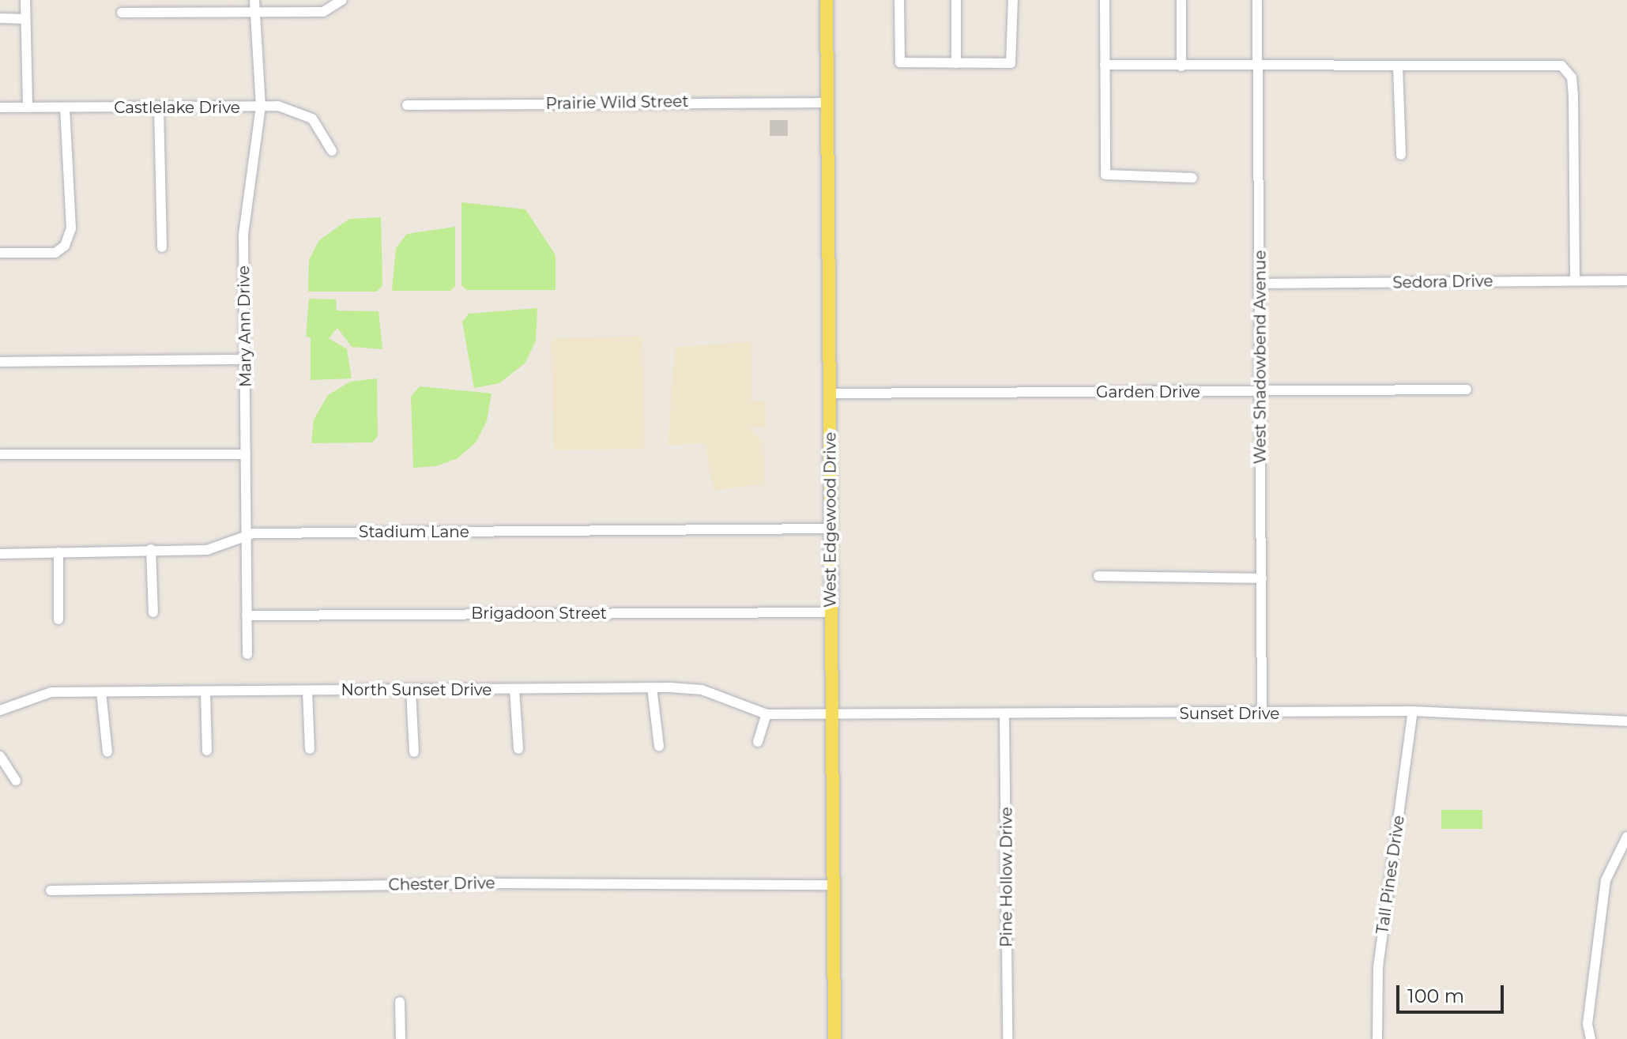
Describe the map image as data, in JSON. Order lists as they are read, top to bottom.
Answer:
{
  "streets": {
    "main road": ["West Edgewood Drive"],
    "street": [
      "Prairie Wild Street",
      "Castlelake Drive",
      "Sedora Drive",
      "Mary Ann Drive",
      "West Shadowbend Avenue",
      "Garden Drive",
      "Stadium Lane",
      "Brigadoon Street",
      "North Sunset Drive",
      "Sunset Drive",
      "Tall Pines Drive",
      "Pine Hollow Drive",
      "Chester Drive"
    ]
  },
  "crossings": [
    ["Prairie Wild Street", "West Edgewood Drive"],
    ["Castlelake Drive", "Mary Ann Drive"],
    ["Sedora Drive", "West Shadowbend Avenue"],
    ["Mary Ann Drive", "Stadium Lane"],
    ["Mary Ann Drive", "Brigadoon Street"],
    ["West Shadowbend Avenue", "Garden Drive"],
    ["West Shadowbend Avenue", "Sunset Drive"],
    ["Garden Drive", "West Edgewood Drive"],
    ["West Edgewood Drive", "Stadium Lane"],
    ["West Edgewood Drive", "Brigadoon Street"],
    ["West Edgewood Drive", "North Sunset Drive"],
    ["West Edgewood Drive", "Sunset Drive"],
    ["West Edgewood Drive", "Chester Drive"],
    ["North Sunset Drive", "Sunset Drive"],
    ["Sunset Drive", "Tall Pines Drive"],
    ["Sunset Drive", "Pine Hollow Drive"]
  ],
  "scale_bar": "100 m"
}
